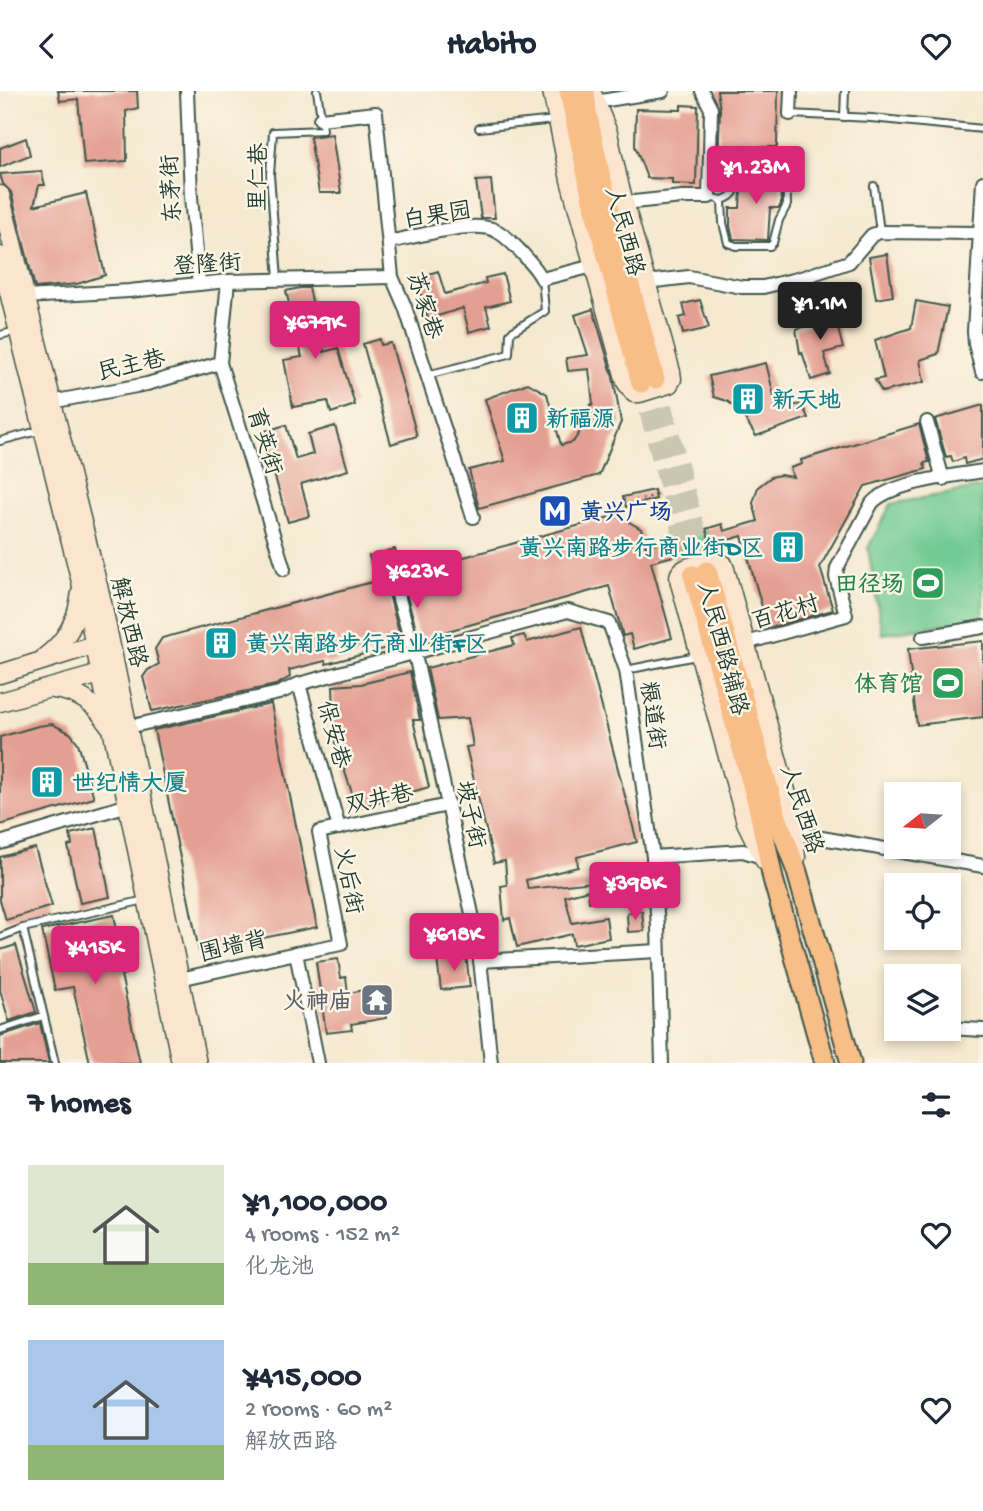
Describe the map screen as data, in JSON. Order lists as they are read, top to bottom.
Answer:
{
  "streets": {
    "main road": ["人民西路", "解放西路", "人民西路辅路"],
    "street": [
      "东茅街",
      "白果园",
      "登隆街",
      "苏家巷",
      "民主巷",
      "育英街",
      "百花村",
      "粮道街",
      "保安巷",
      "双井巷",
      "坡子街",
      "火后街",
      "围墙背"
    ],
    "lane": ["里仁巷"]
  },
  "crossings": [
    ["里仁巷", "登隆街"],
    ["里仁巷", "苏家巷"],
    ["东茅街", "登隆街"],
    ["白果园", "苏家巷"],
    ["人民西路", "人民西路辅路"],
    ["登隆街", "苏家巷"],
    ["登隆街", "育英街"],
    ["登隆街", "解放西路"],
    ["民主巷", "育英街"],
    ["民主巷", "解放西路"],
    ["百花村", "人民西路辅路"],
    ["解放西路", "围墙背"],
    ["粮道街", "保安巷"],
    ["保安巷", "双井巷"],
    ["保安巷", "坡子街"],
    ["双井巷", "坡子街"],
    ["双井巷", "火后街"],
    ["火后街", "围墙背"]
  ],
  "places": {
    "building": [
      "新天地",
      "新福源",
      "黄兴南路步行商业街D区",
      "黄兴南路步行商业街F区",
      "世纪情大厦"
    ],
    "metro station": ["黄兴广场"],
    "sports": ["田径场", "体育馆"],
    "temple": ["火神庙"]
  },
  "north": "left",
  "page": {
    "header": "Habito",
    "price": [
      "¥1.23M",
      "¥1.1M",
      "¥679K",
      "¥623K",
      "¥398K",
      "¥618K",
      "¥415K"
    ],
    "heading": "7 homes",
    "list": [
      {
        "name": "¥1,100,000",
        "note": "4 rooms · 152 m² · 化龙池"
      },
      {
        "name": "¥415,000",
        "note": "2 rooms · 60 m² · 解放西路"
      }
    ]
  }
}
